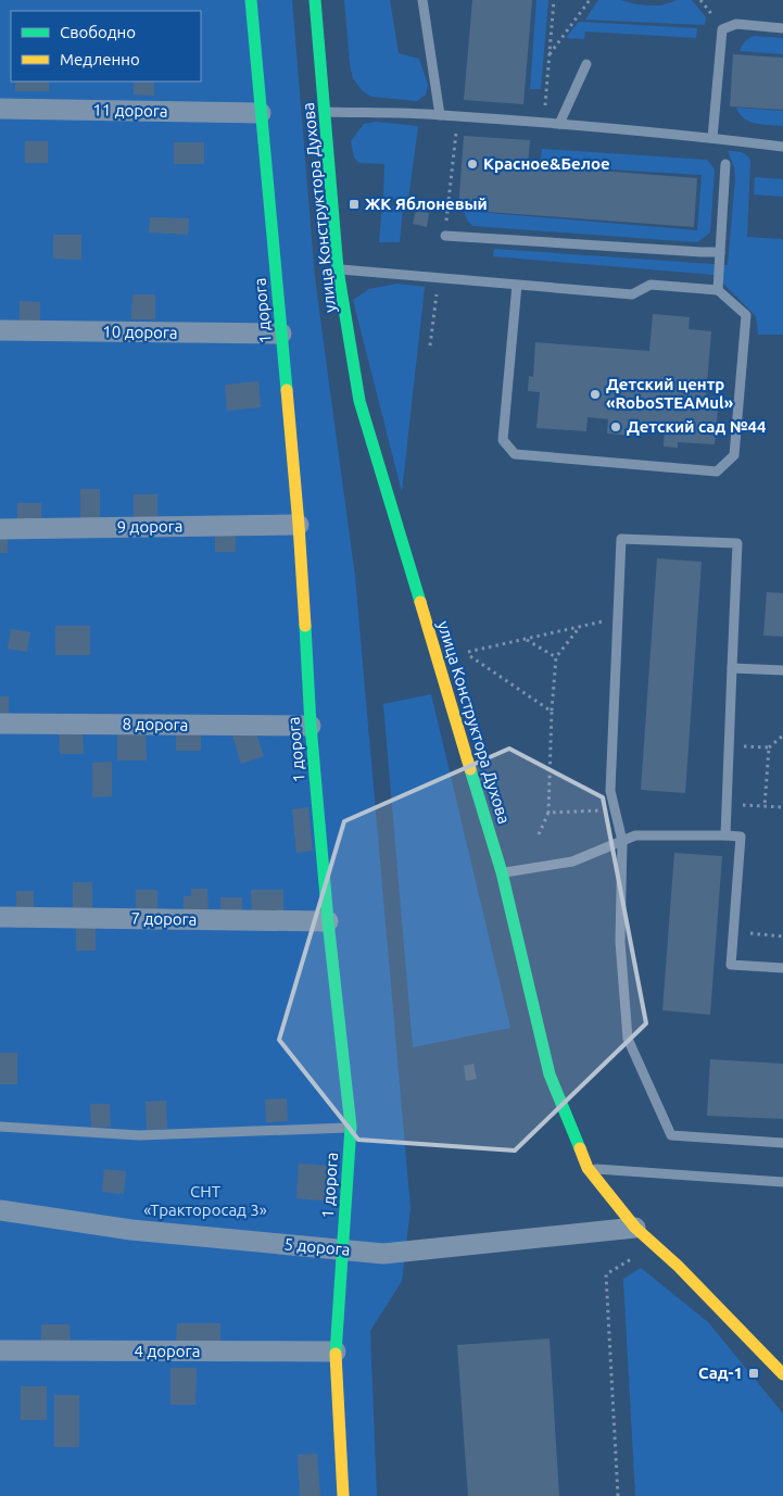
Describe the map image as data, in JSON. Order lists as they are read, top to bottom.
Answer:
{
  "streets": {
    "street": [
      "11 дорога",
      "улица Конструктора Духова",
      "1 дорога",
      "10 дорога",
      "9 дорога",
      "8 дорога",
      "7 дорога",
      "5 дорога",
      "4 дорога"
    ]
  },
  "crossings": [
    ["11 дорога", "1 дорога"],
    ["улица Конструктора Духова", "5 дорога"],
    ["1 дорога", "10 дорога"],
    ["1 дорога", "9 дорога"],
    ["1 дорога", "8 дорога"],
    ["1 дорога", "7 дорога"],
    ["1 дорога", "5 дорога"],
    ["1 дорога", "4 дорога"]
  ],
  "parks": ["СНТ «Тракторосад 3»"],
  "places": {
    "other": ["Красное&Белое", "Детский центр «RoboSTEAMul»", "Детский сад №44"],
    "transit": ["ЖК Яблоневый", "Сад-1"]
  },
  "legend": ["Свободно", "Медленно"]
}
